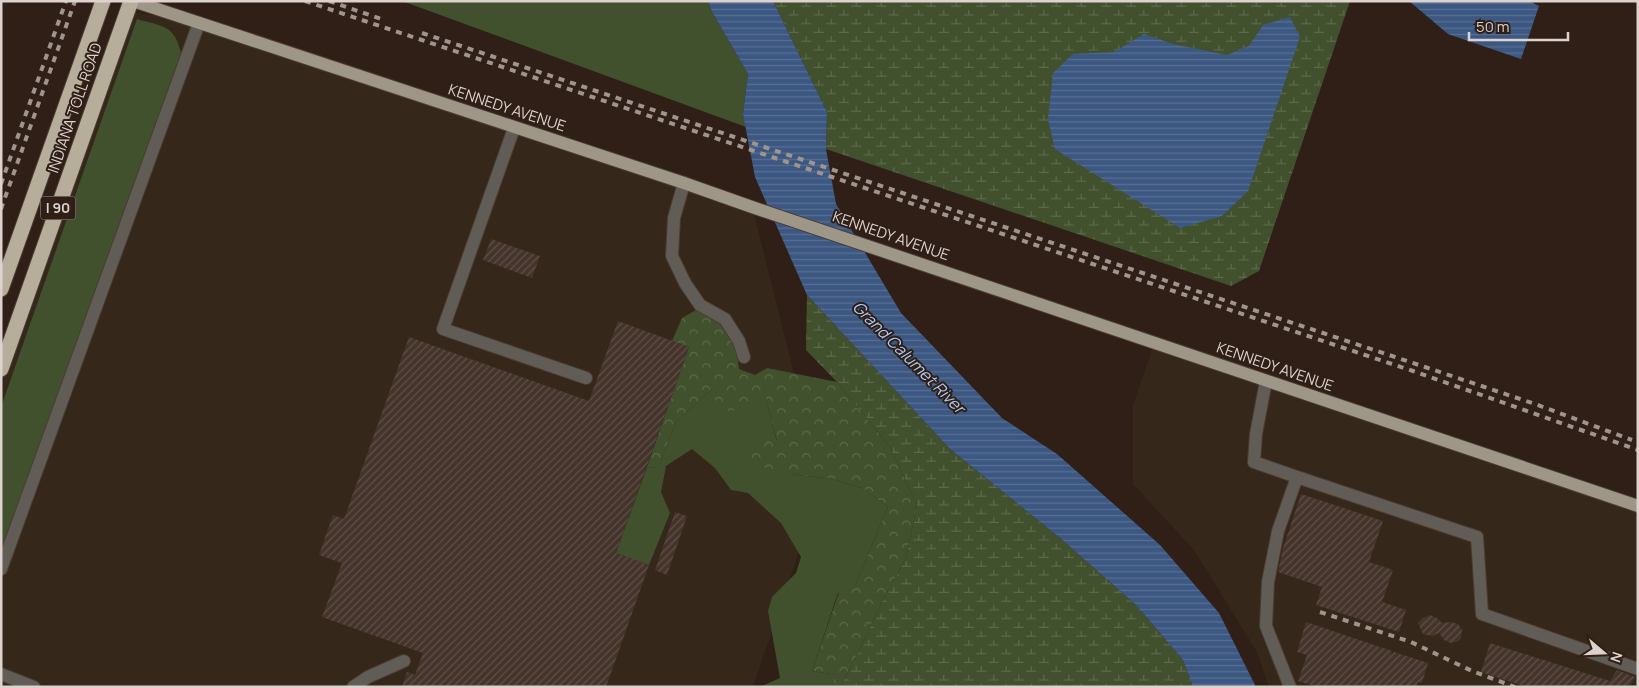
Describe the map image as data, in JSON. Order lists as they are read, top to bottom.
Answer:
{
  "streets": {
    "highway": ["INDIANA TOLL ROAD", "I 90"],
    "main road": ["KENNEDY AVENUE"]
  },
  "crossings": [
    ["INDIANA TOLL ROAD", "KENNEDY AVENUE"]
  ],
  "water": ["Grand Calumet River"],
  "scale_bar": "50 m",
  "north": "right"
}
